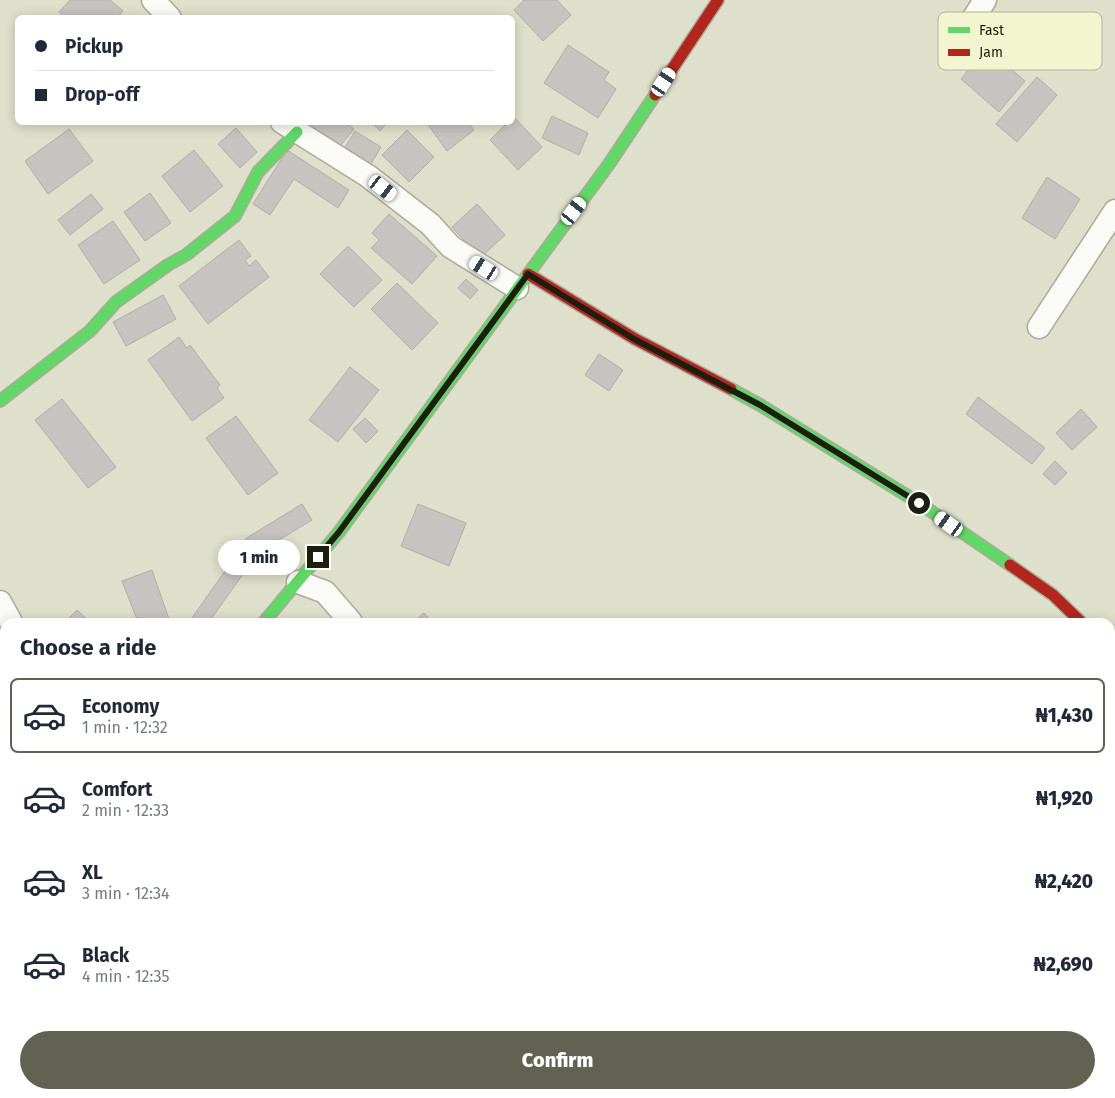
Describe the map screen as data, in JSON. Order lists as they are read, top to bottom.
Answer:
{
  "legend": ["Fast", "Jam"],
  "page": {
    "banner": ["Pickup", "Drop-off"],
    "bubble": "1 min",
    "heading": "Choose a ride",
    "list": [
      {
        "name": "Economy",
        "note": "1 min · 12:32",
        "value": "₦1,430"
      },
      {
        "name": "Comfort",
        "note": "2 min · 12:33",
        "value": "₦1,920"
      },
      {
        "name": "XL",
        "note": "3 min · 12:34",
        "value": "₦2,420"
      },
      {
        "name": "Black",
        "note": "4 min · 12:35",
        "value": "₦2,690"
      }
    ],
    "buttons": "Confirm"
  }
}
